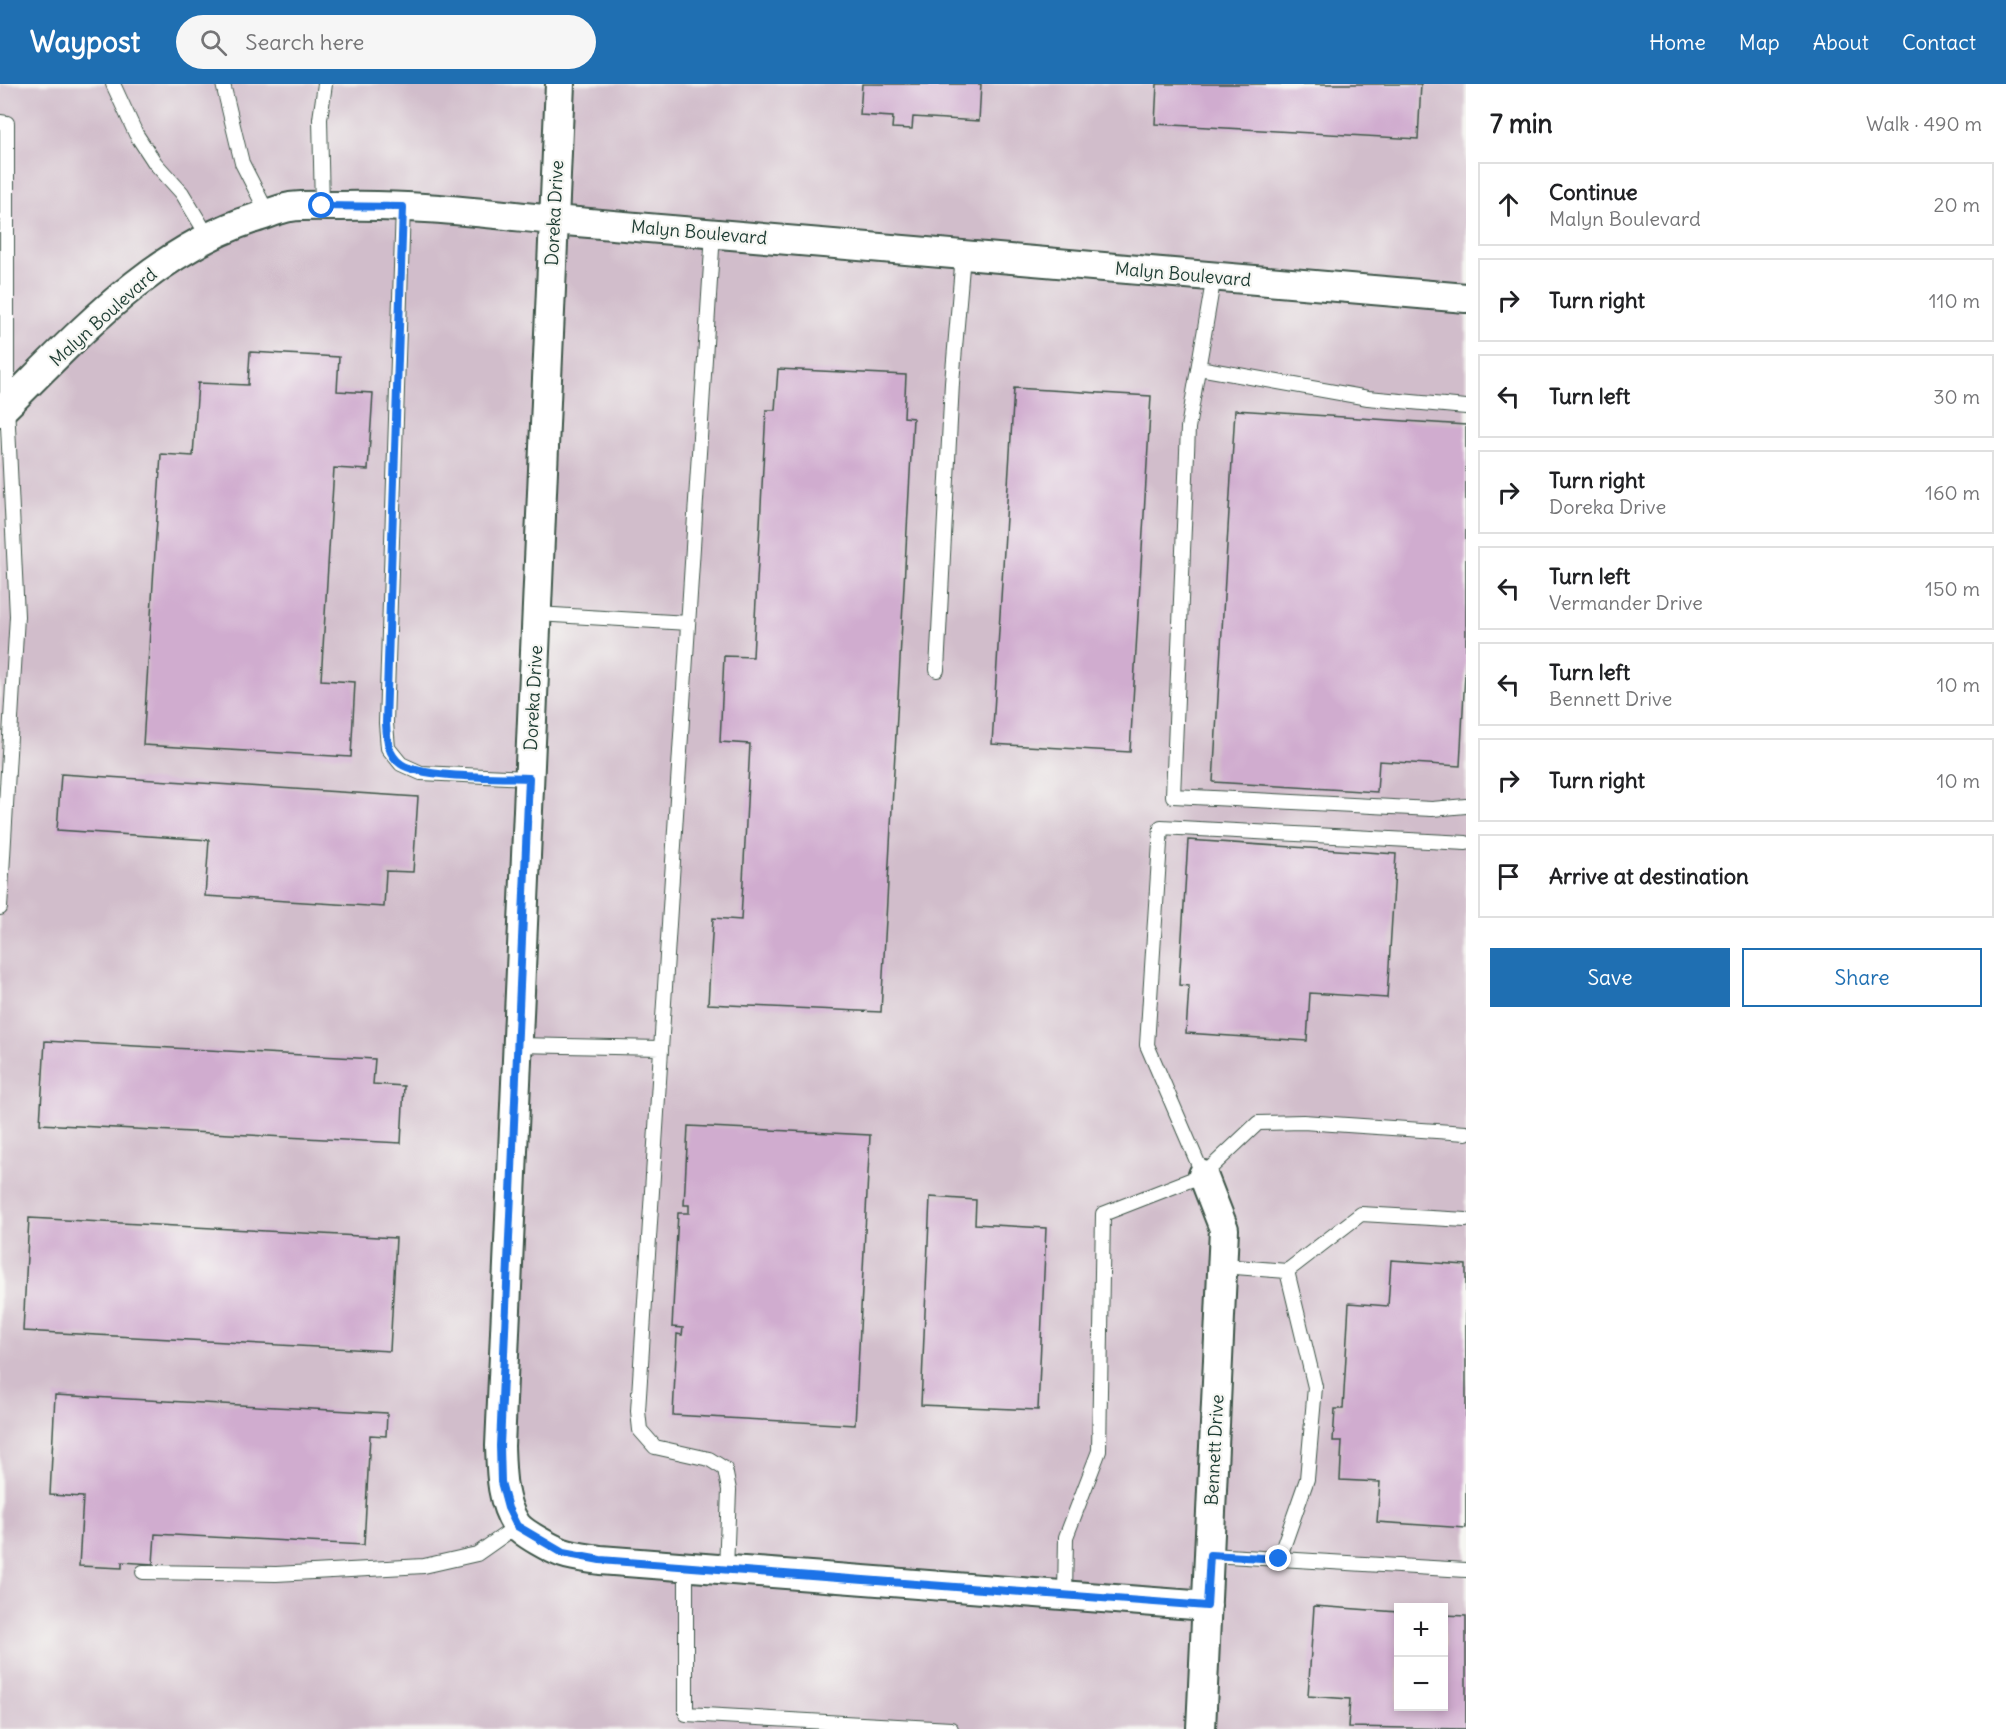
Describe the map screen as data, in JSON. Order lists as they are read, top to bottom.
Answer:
{
  "streets": {
    "street": ["Doreka Drive", "Malyn Boulevard", "Bennett Drive"]
  },
  "crossings": [
    ["Doreka Drive", "Malyn Boulevard"]
  ],
  "page": {
    "header": "Waypost",
    "search": "Search here",
    "nav": [
      "Home",
      "Map",
      "About",
      "Contact"
    ],
    "heading": ["7 min", "Walk · 490 m"],
    "list": [
      ["Continue", "Malyn Boulevard", "20 m"],
      ["Turn right", "110 m"],
      ["Turn left", "30 m"],
      ["Turn right", "Doreka Drive", "160 m"],
      ["Turn left", "Vermander Drive", "150 m"],
      ["Turn left", "Bennett Drive", "10 m"],
      ["Turn right", "10 m"],
      "Arrive at destination"
    ],
    "buttons": ["Save", "Share"],
    "map_buttons": ["+", "−"]
  }
}
